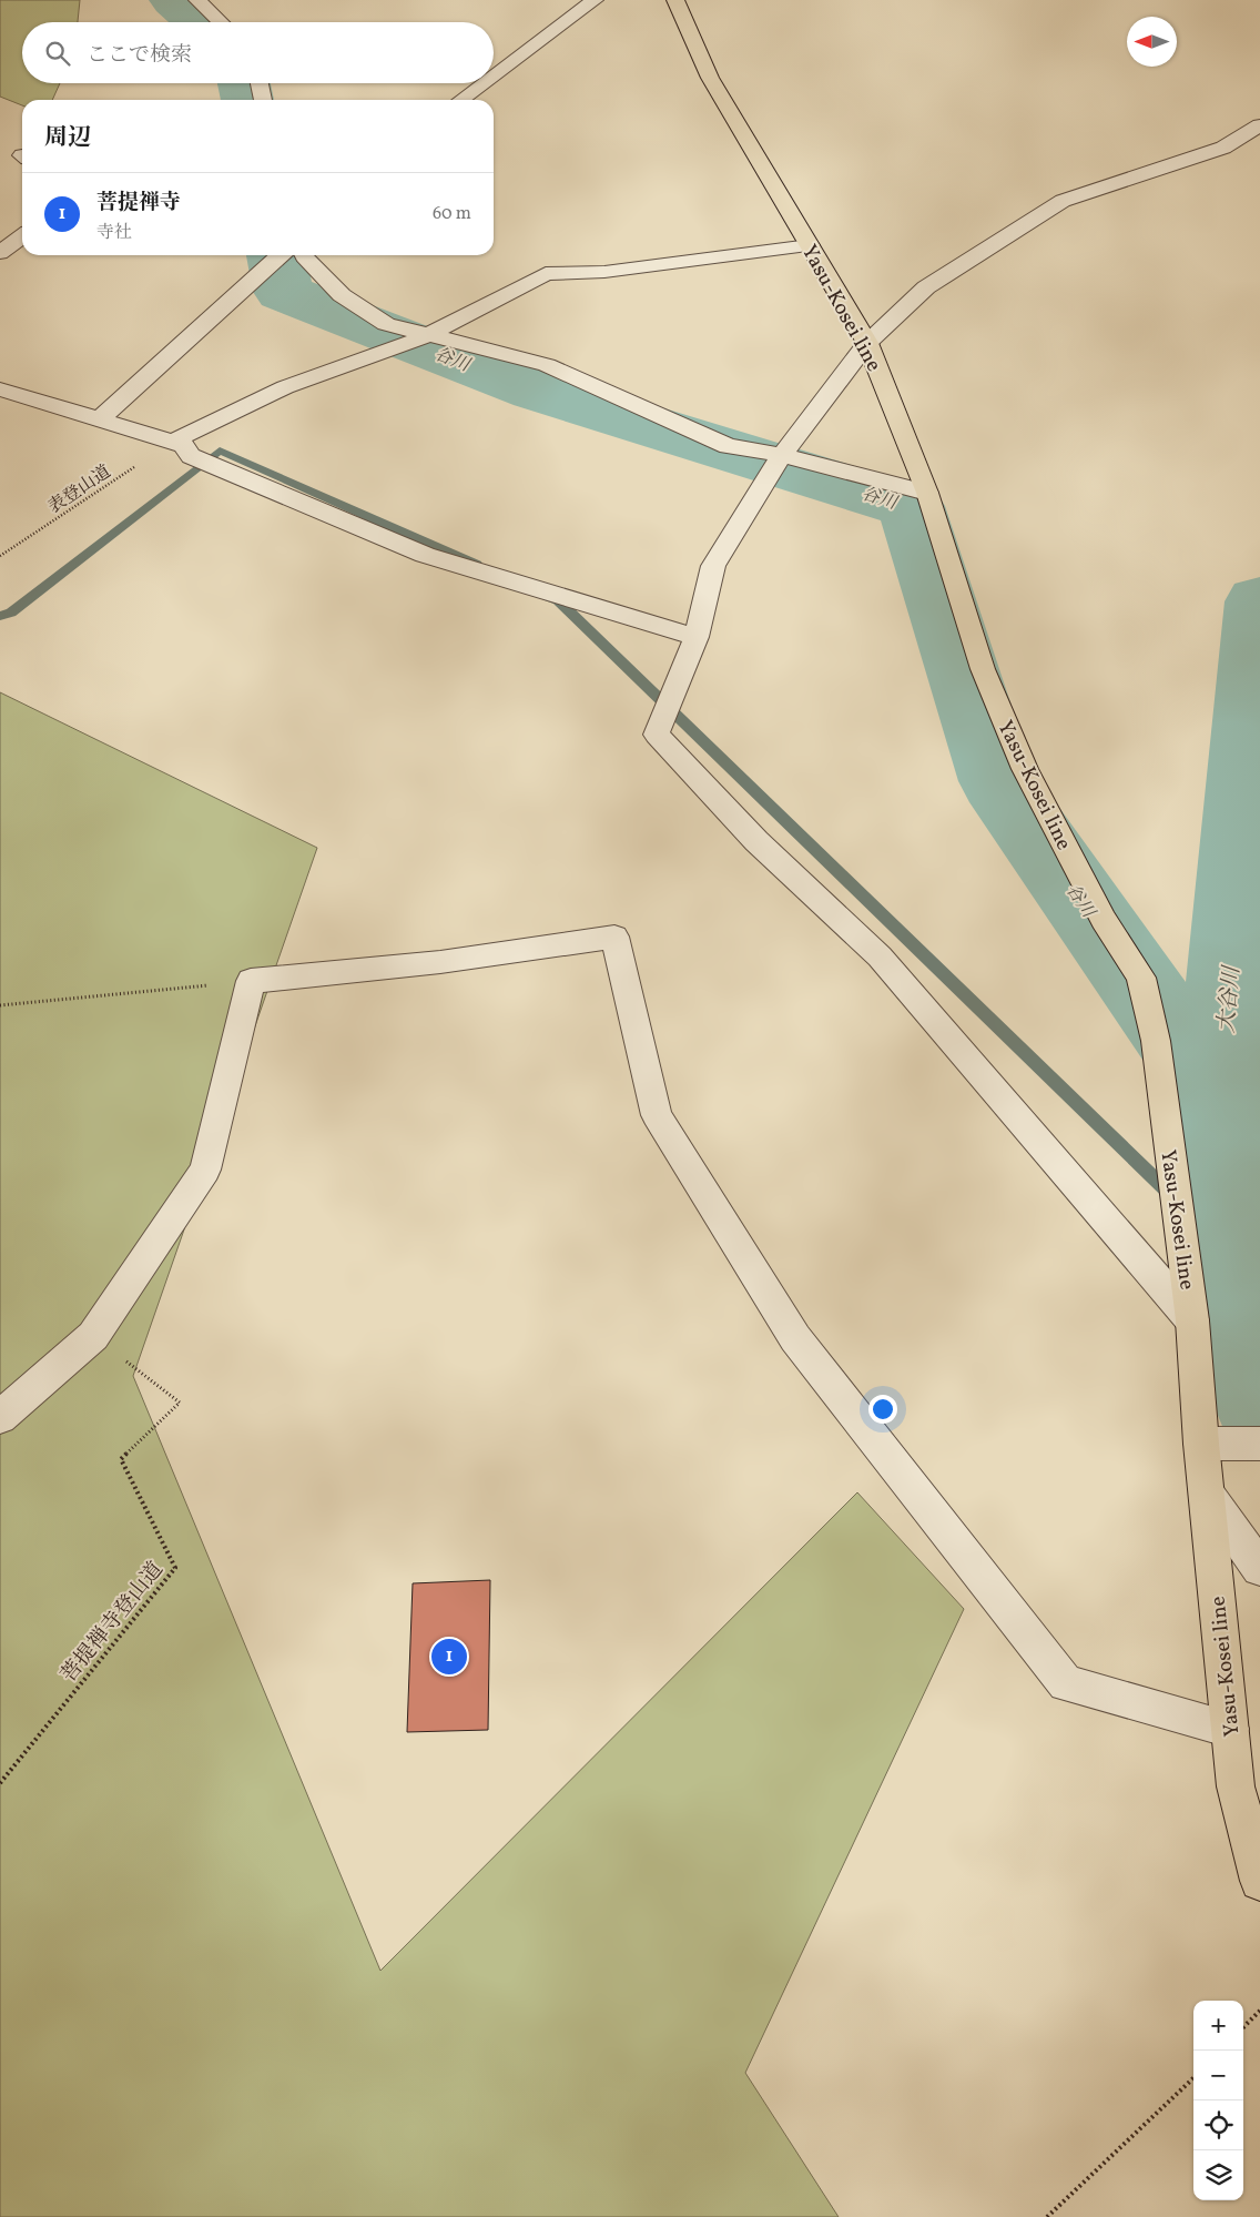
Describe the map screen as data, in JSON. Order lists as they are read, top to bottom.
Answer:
{
  "streets": {
    "main road": ["Yasu-Kosei line"],
    "path": ["表登山道", "菩提禅寺登山道"]
  },
  "water": ["谷川", "大谷川"],
  "north": "left",
  "page": {
    "search": "ここで検索",
    "heading": "周辺",
    "list": [
      {
        "mark": "1",
        "name": "菩提禅寺",
        "note": "寺社",
        "value": "60 m"
      }
    ],
    "pins": "1",
    "map_buttons": ["+", "−"]
  }
}
